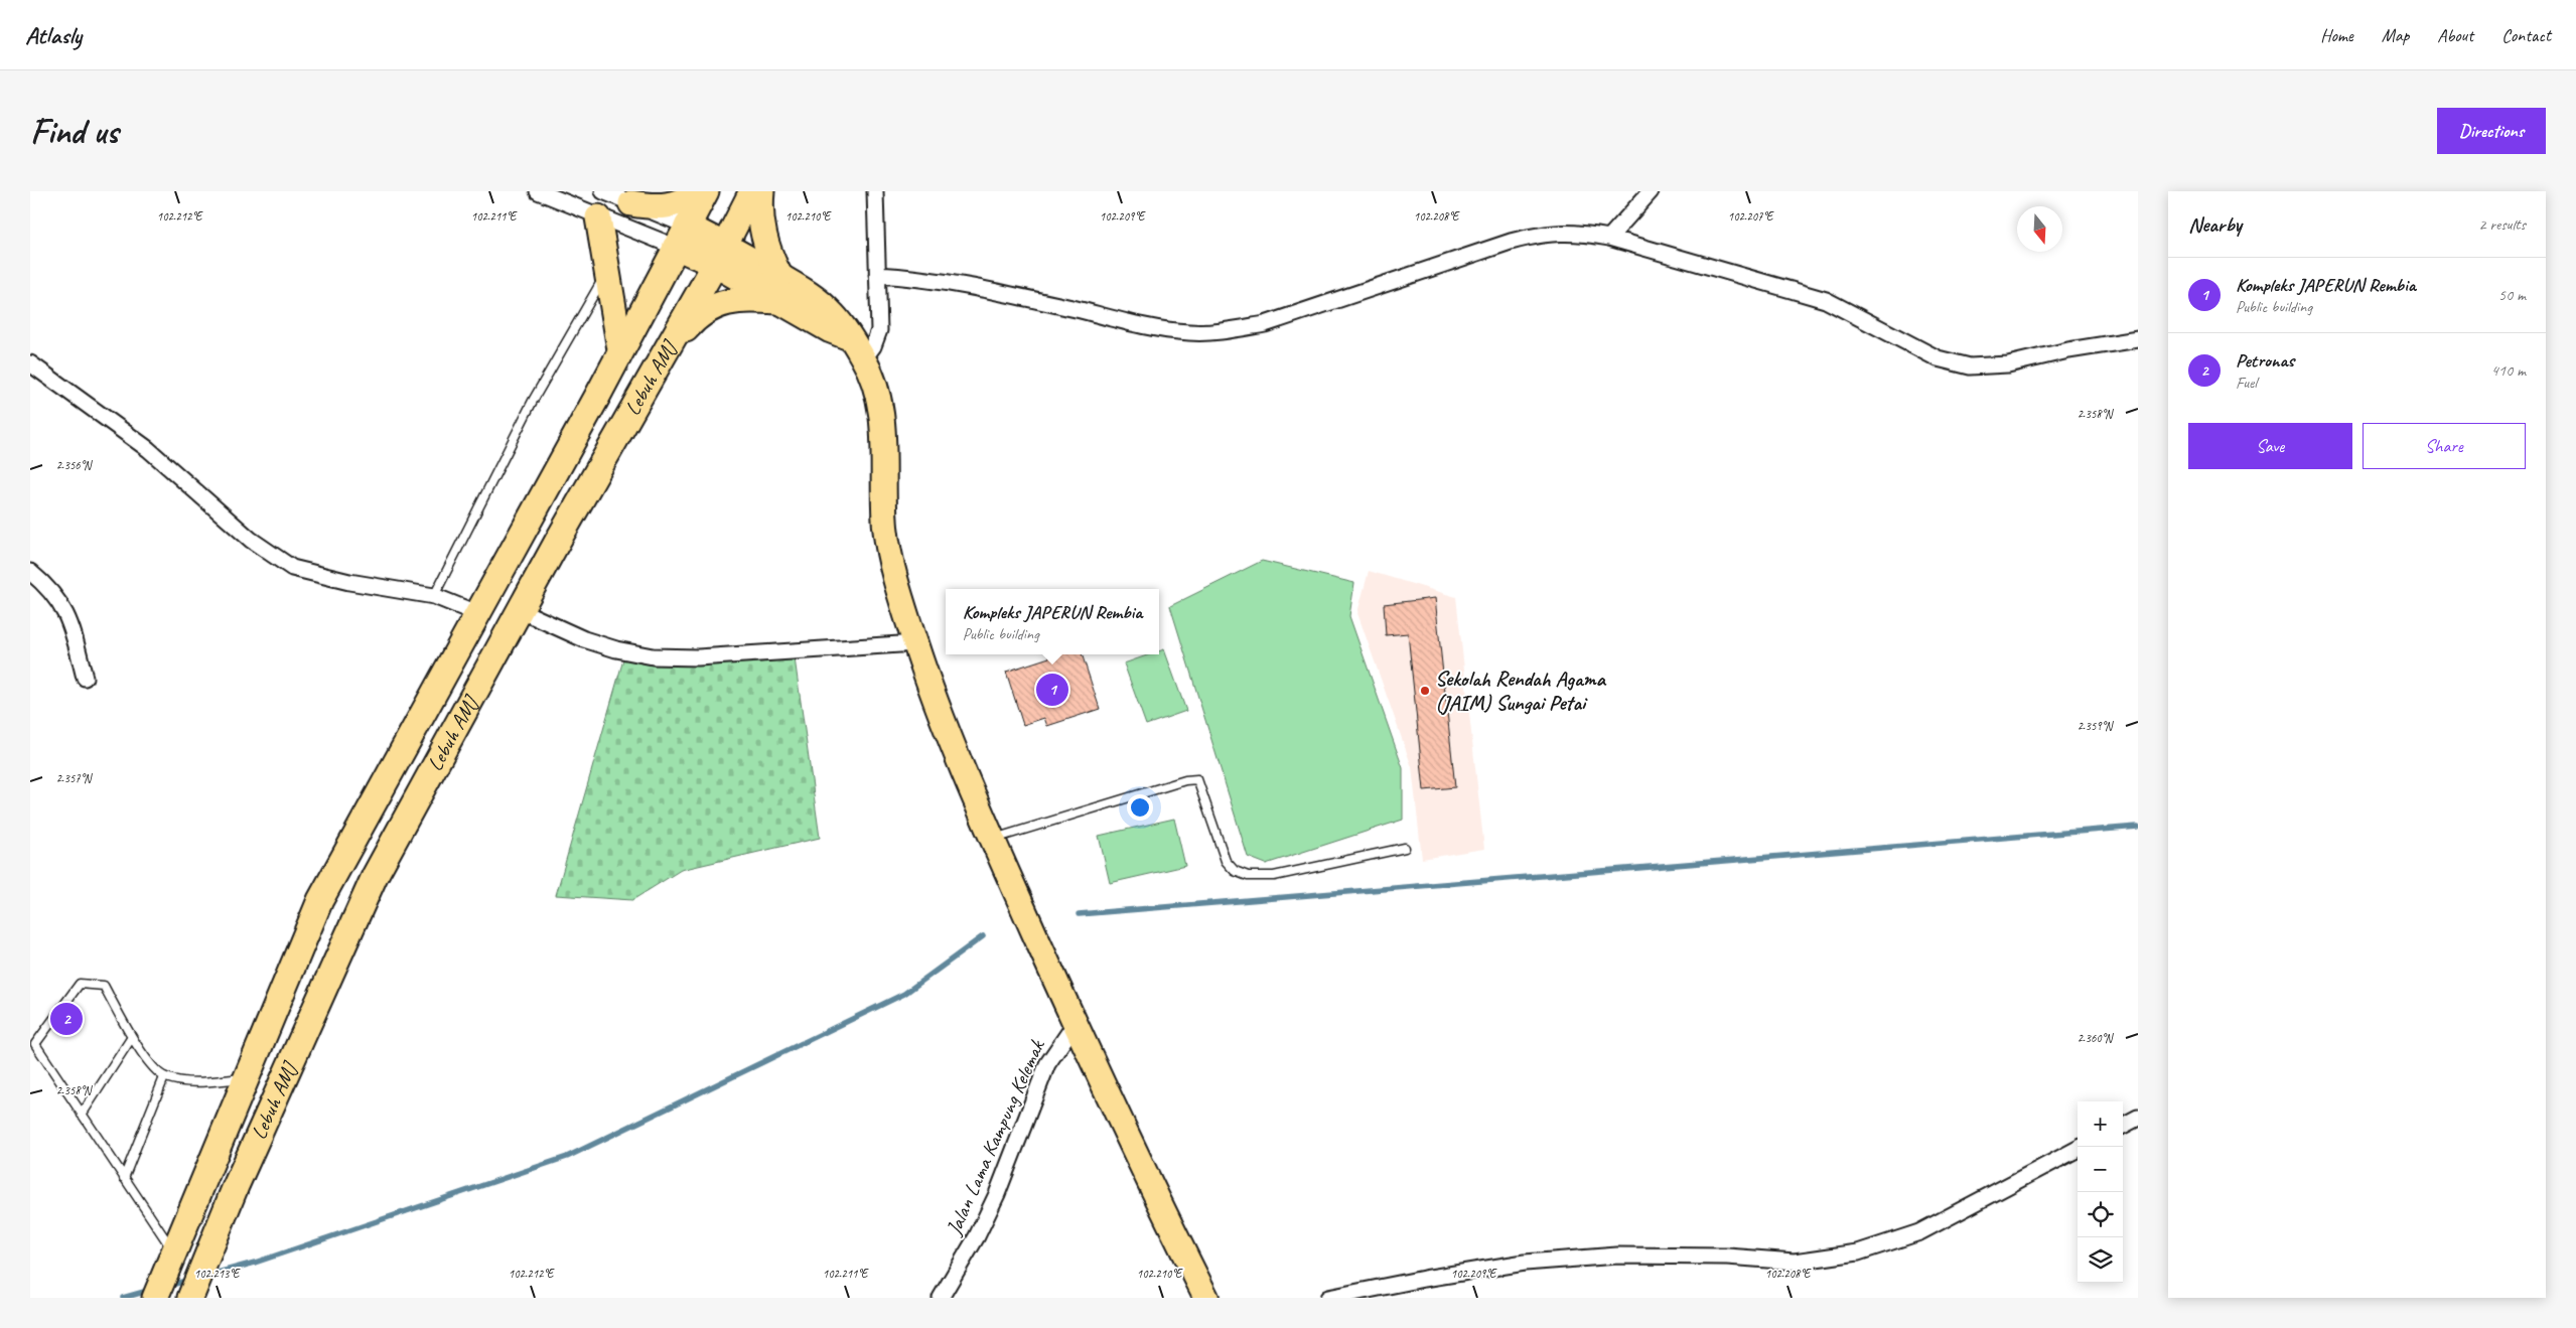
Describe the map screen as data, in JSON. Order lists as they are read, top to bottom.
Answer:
{
  "streets": {
    "highway": ["Lebuh AMJ"],
    "street": ["Jalan Lama Kampung Kelemak"]
  },
  "places": ["Sekolah Rendah Agama (JAIM) Sungai Petai"],
  "north": "bottom",
  "page": {
    "header": "Atlasly",
    "nav": [
      "Home",
      "Map",
      "About",
      "Contact"
    ],
    "buttons": [
      "Directions",
      ["Save", "Share"]
    ],
    "title": "Find us",
    "heading": ["Nearby", "2 results"],
    "list": [
      {
        "mark": "1",
        "name": "Kompleks JAPERUN Rembia",
        "note": "Public building",
        "value": "50 m"
      },
      {
        "mark": "2",
        "name": "Petronas",
        "note": "Fuel",
        "value": "410 m"
      }
    ],
    "popup": ["Kompleks JAPERUN Rembia", "Public building"],
    "pins": ["1", "2"],
    "map_buttons": ["+", "−"]
  },
  "coordinates": [
    "102.212°E",
    "102.211°E",
    "102.210°E",
    "102.209°E",
    "102.208°E",
    "102.207°E",
    "2.358°N",
    "2.356°N",
    "2.359°N",
    "2.357°N",
    "2.360°N",
    "102.213°E"
  ]
}
